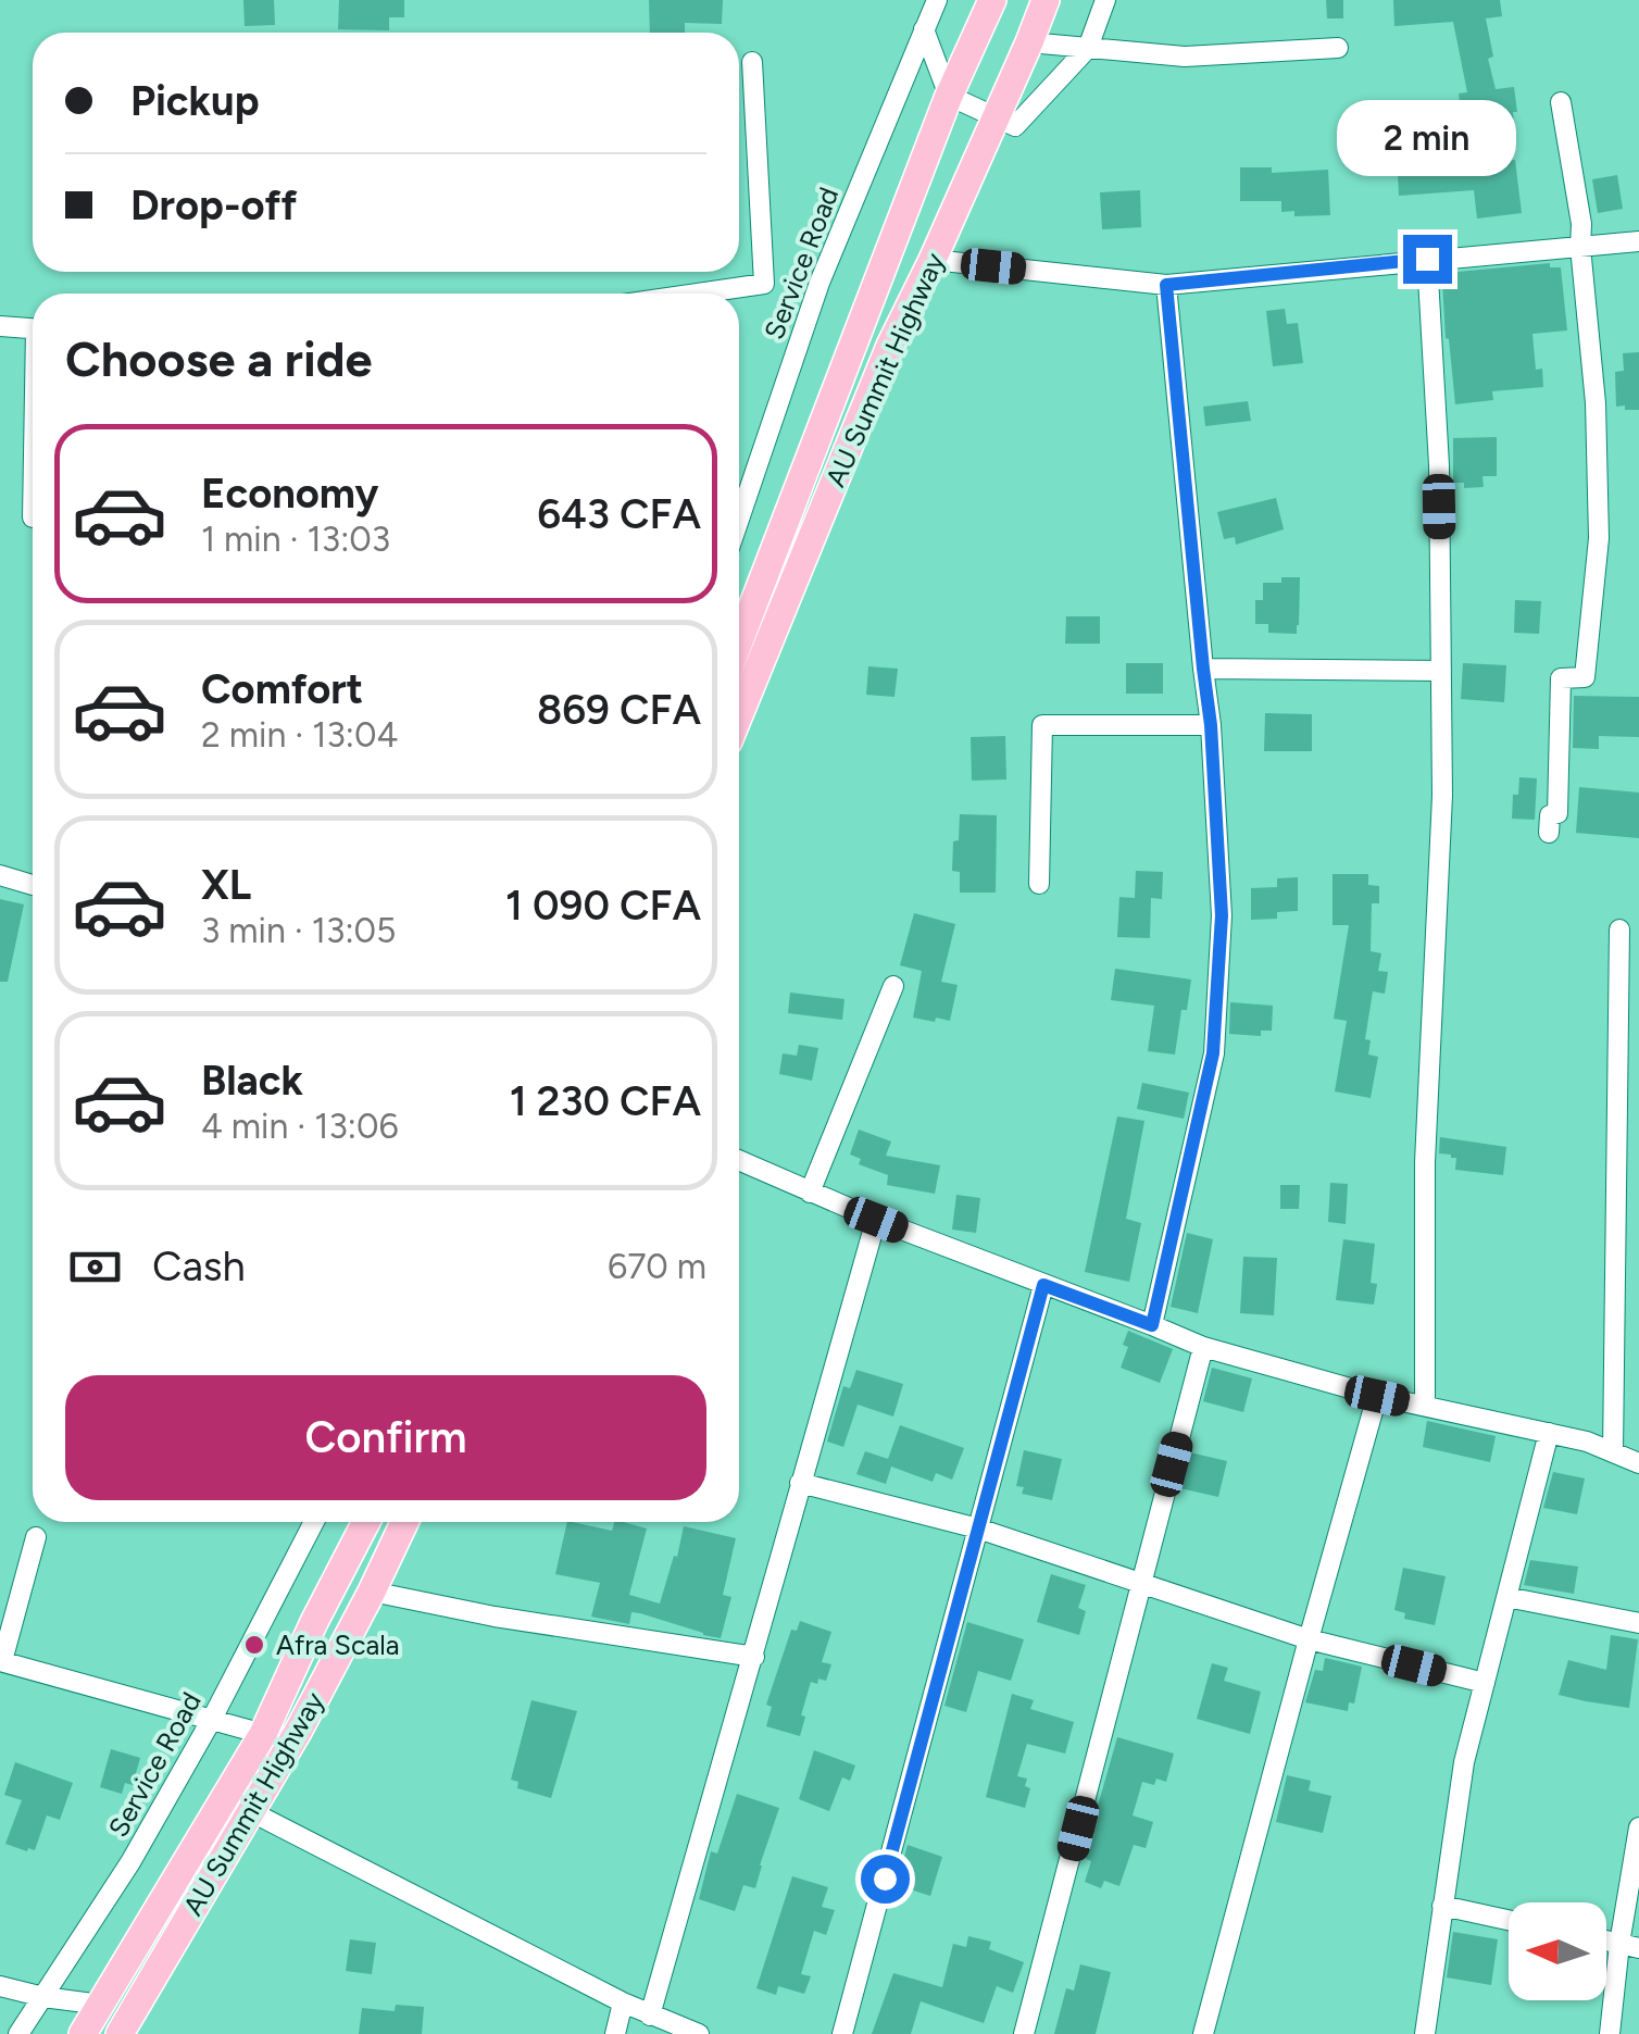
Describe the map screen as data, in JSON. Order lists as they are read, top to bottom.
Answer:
{
  "streets": {
    "main road": ["AU Summit Highway"],
    "street": ["Service Road"]
  },
  "places": ["Afra Scala"],
  "north": "left",
  "page": {
    "banner": ["Pickup", "Drop-off"],
    "bubble": "2 min",
    "heading": "Choose a ride",
    "list": [
      {
        "name": "Economy",
        "note": "1 min · 13:03",
        "value": "643 CFA"
      },
      {
        "name": "Comfort",
        "note": "2 min · 13:04",
        "value": "869 CFA"
      },
      {
        "name": "XL",
        "note": "3 min · 13:05",
        "value": "1 090 CFA"
      },
      {
        "name": "Black",
        "note": "4 min · 13:06",
        "value": "1 230 CFA"
      }
    ],
    "pay": ["Cash", "670 m"],
    "buttons": "Confirm"
  }
}
